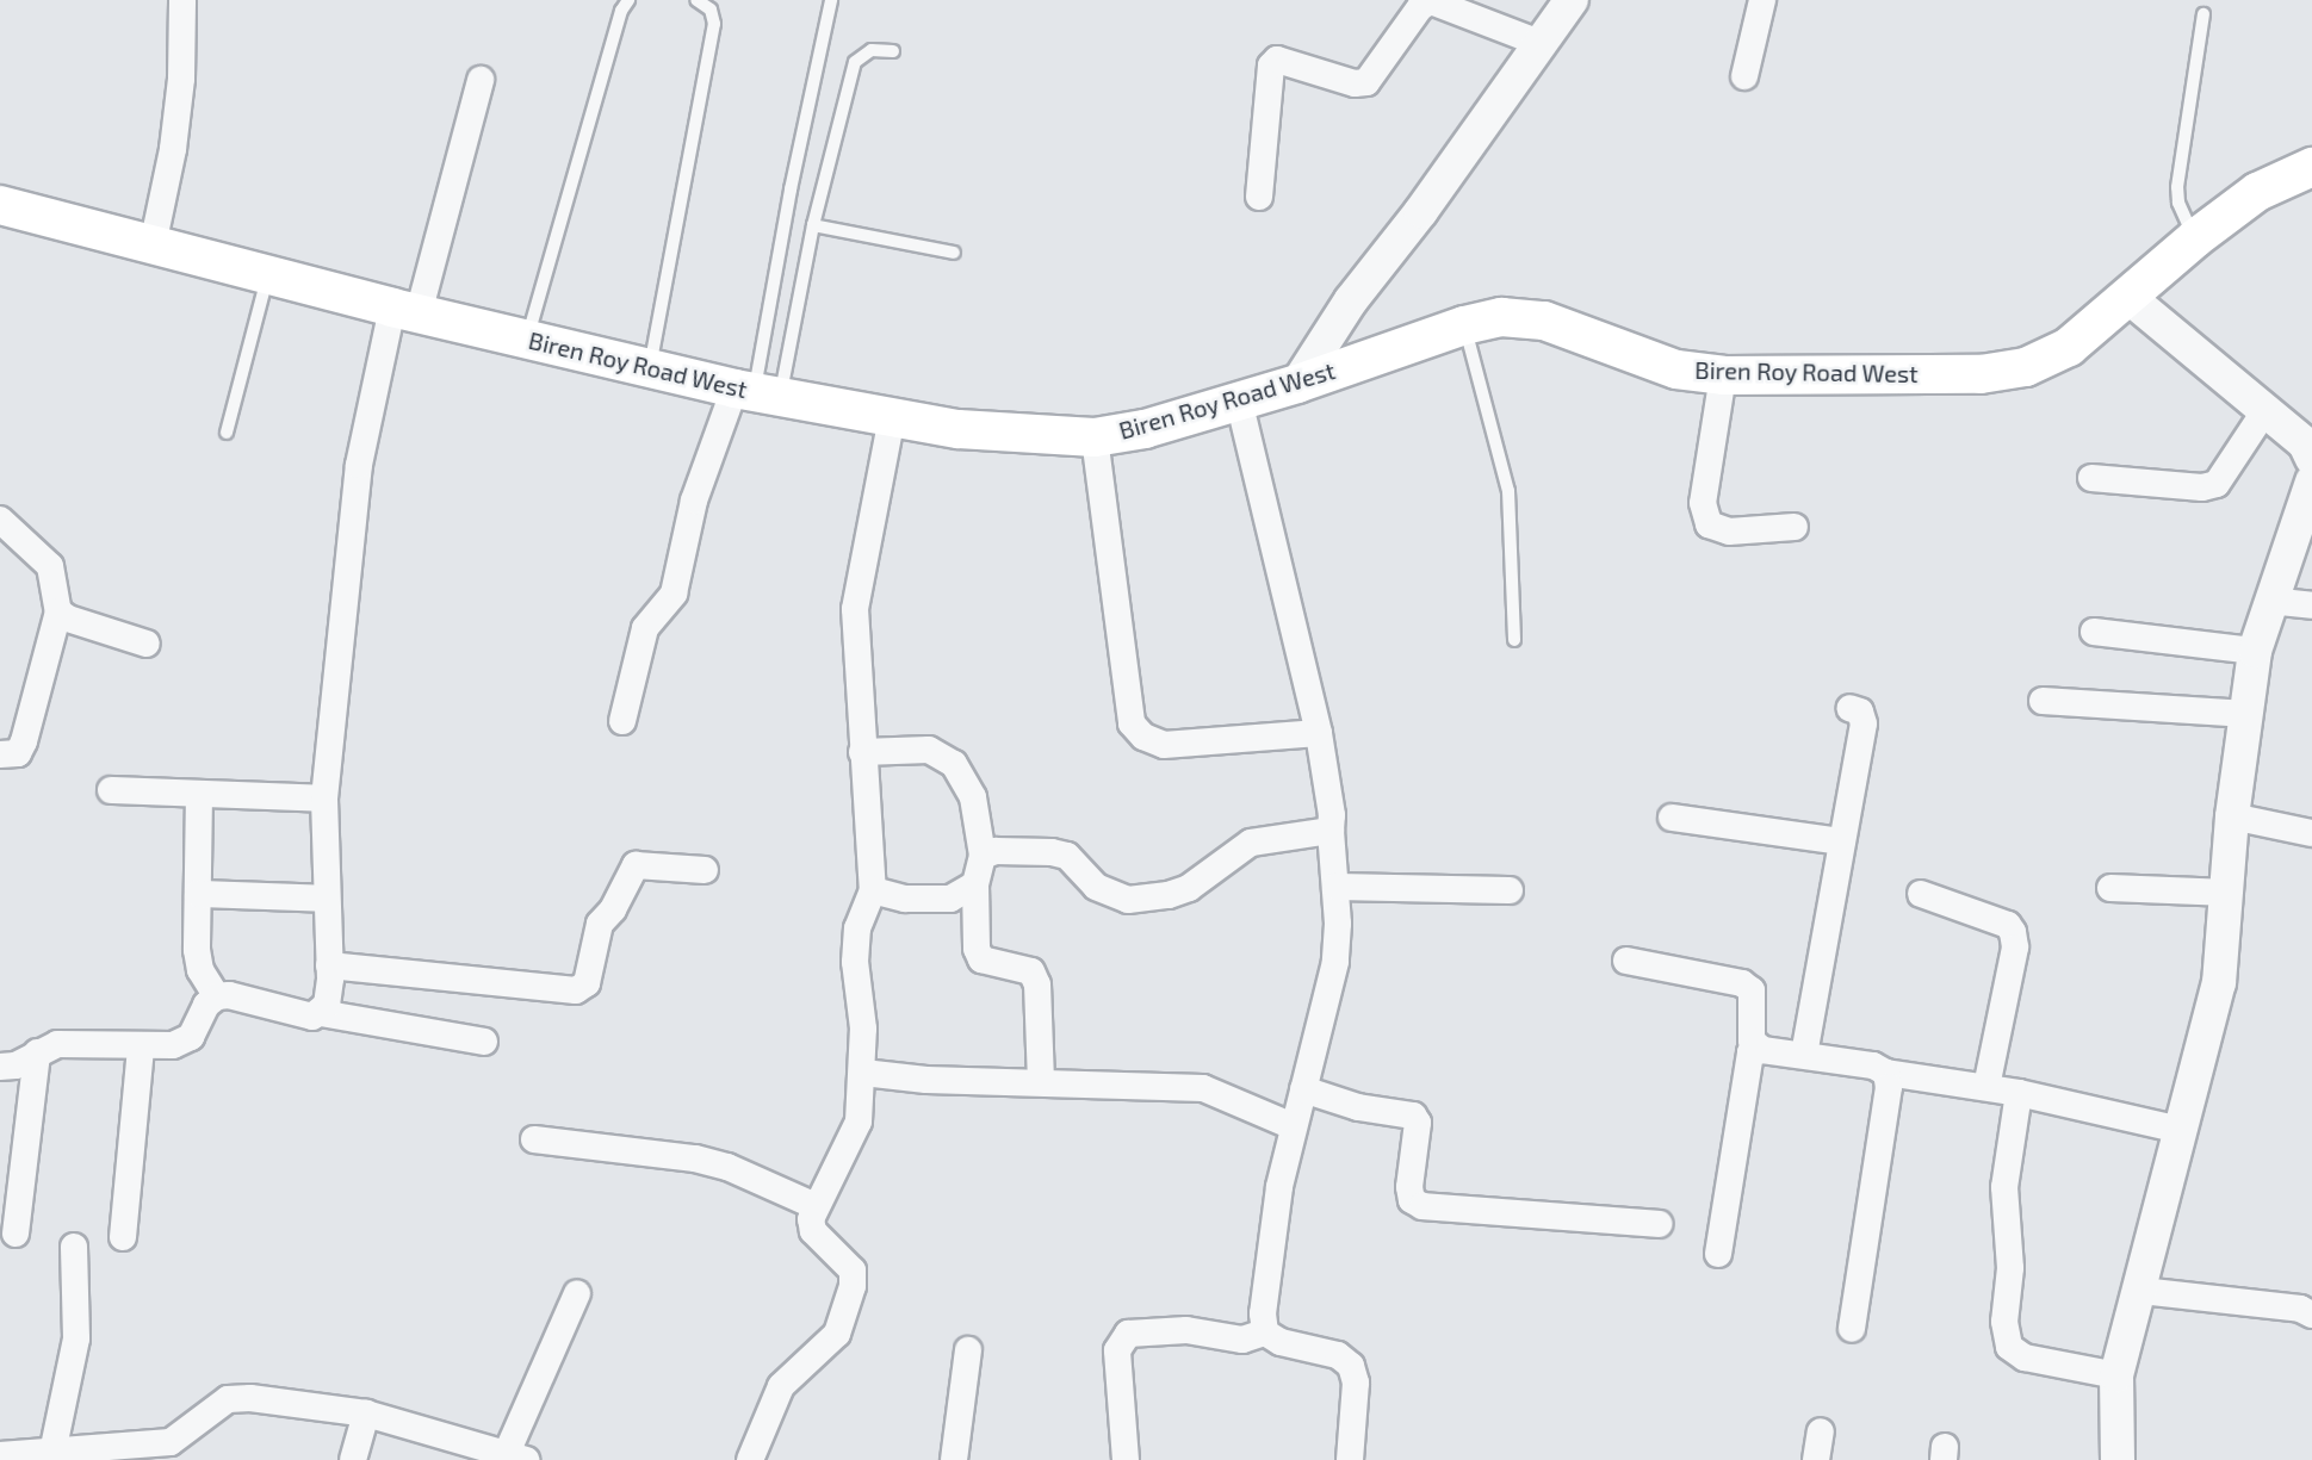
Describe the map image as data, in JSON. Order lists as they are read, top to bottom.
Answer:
{
  "streets": {
    "main road": ["Biren Roy Road West"]
  }
}
